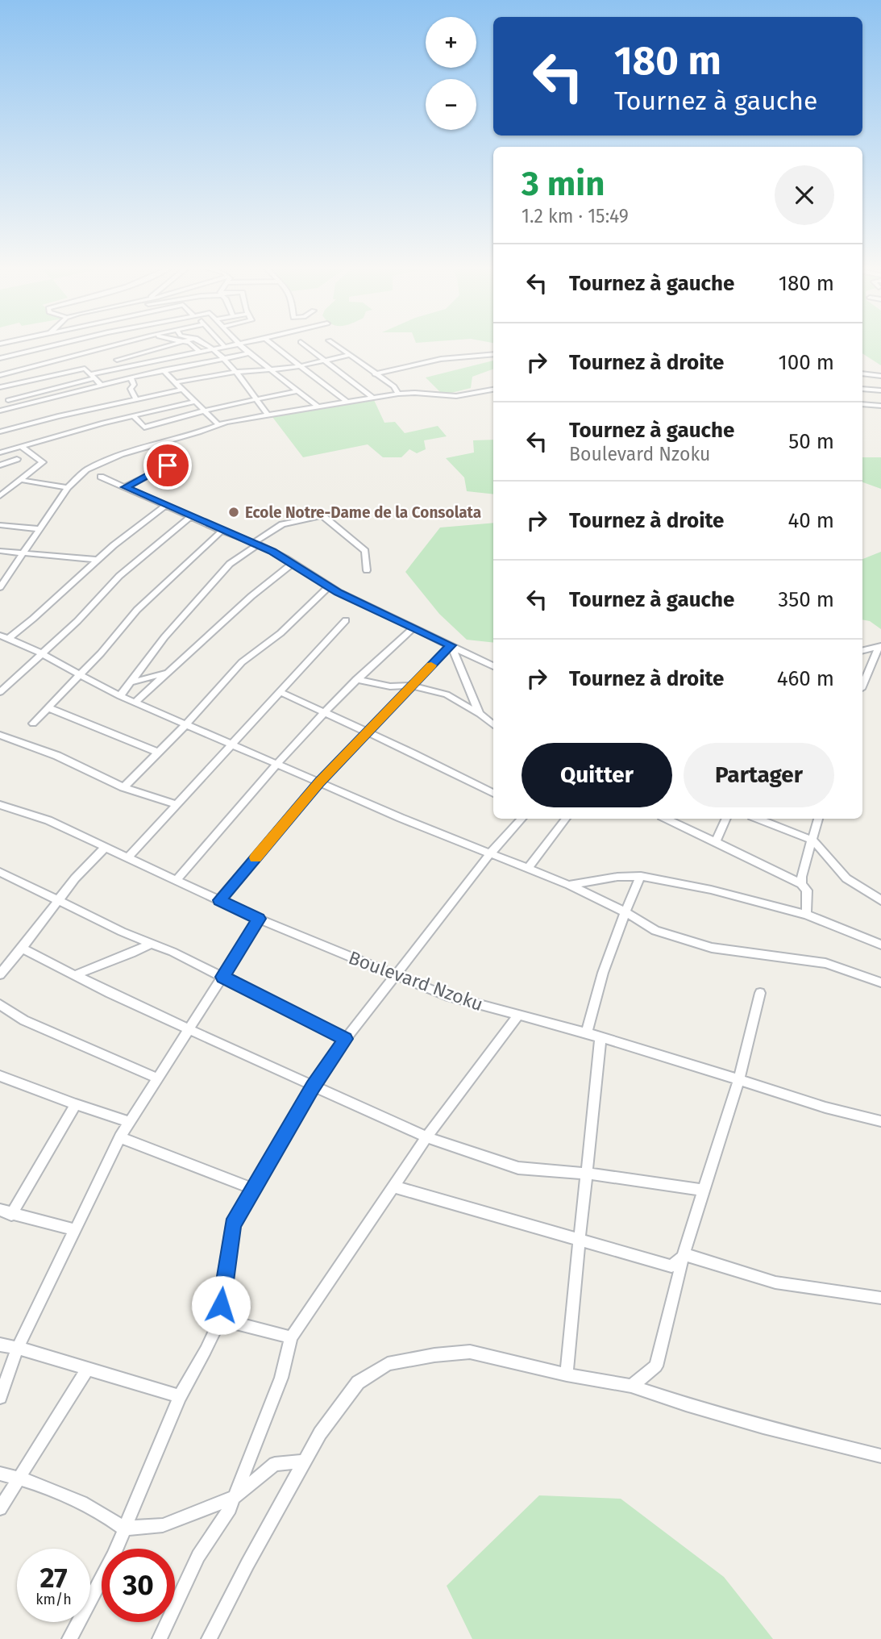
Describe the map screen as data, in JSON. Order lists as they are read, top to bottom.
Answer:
{
  "streets": {
    "street": ["Boulevard Nzoku"]
  },
  "places": ["Ecole Notre-Dame de la Consolata"],
  "page": {
    "map_buttons": ["+", "−"],
    "turn": ["180 m", "Tournez à gauche"],
    "heading": ["3 min", "1.2 km · 15:49"],
    "list": [
      {
        "name": "Tournez à gauche",
        "value": "180 m"
      },
      {
        "name": "Tournez à droite",
        "value": "100 m"
      },
      {
        "name": "Tournez à gauche",
        "note": "Boulevard Nzoku",
        "value": "50 m"
      },
      {
        "name": "Tournez à droite",
        "value": "40 m"
      },
      {
        "name": "Tournez à gauche",
        "value": "350 m"
      },
      {
        "name": "Tournez à droite",
        "value": "460 m"
      }
    ],
    "buttons": ["Quitter", "Partager"],
    "speed": "27 km/h",
    "limit": "30"
  }
}
